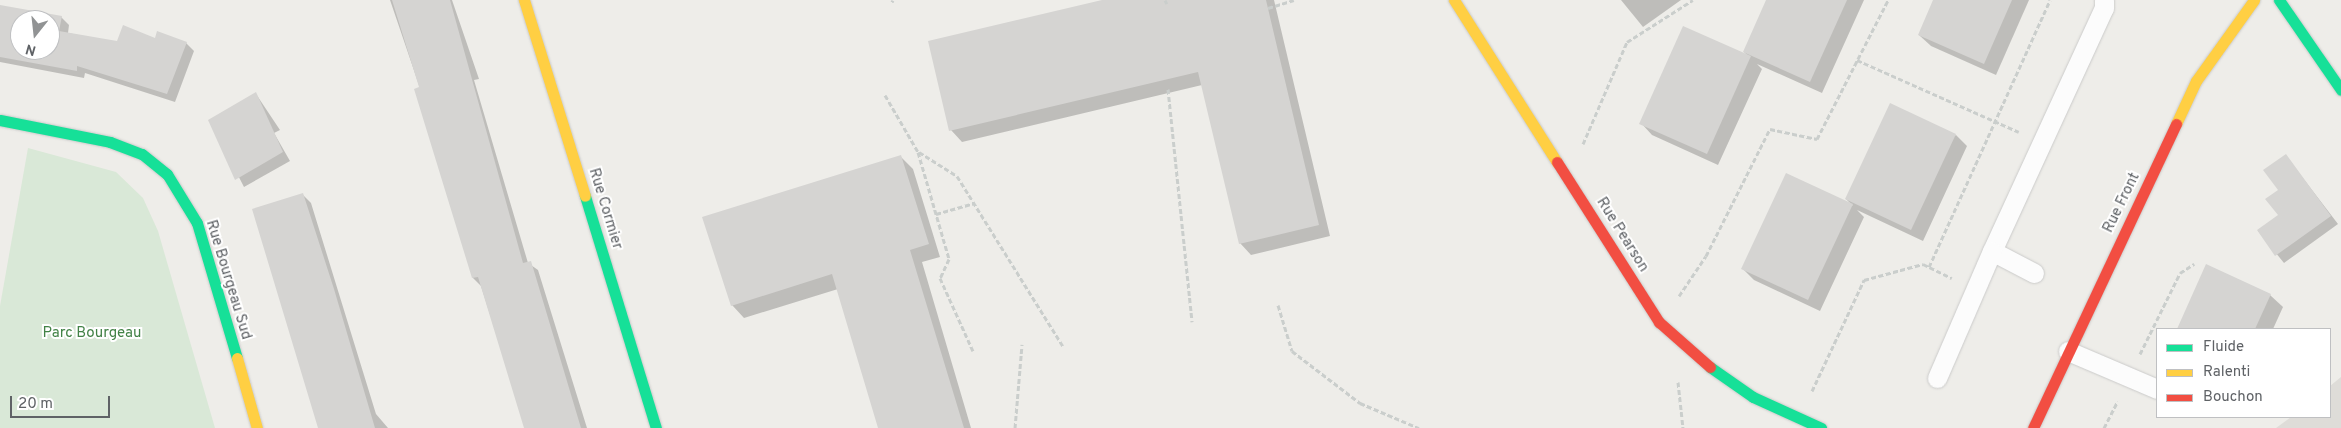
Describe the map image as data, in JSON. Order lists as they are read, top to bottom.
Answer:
{
  "streets": {
    "street": [
      "Rue Front",
      "Rue Cormier",
      "Rue Pearson",
      "Rue Bourgeau Sud"
    ]
  },
  "parks": ["Parc Bourgeau"],
  "legend": ["Fluide", "Ralenti", "Bouchon"],
  "scale_bar": "20 m",
  "north": "bottom"
}
